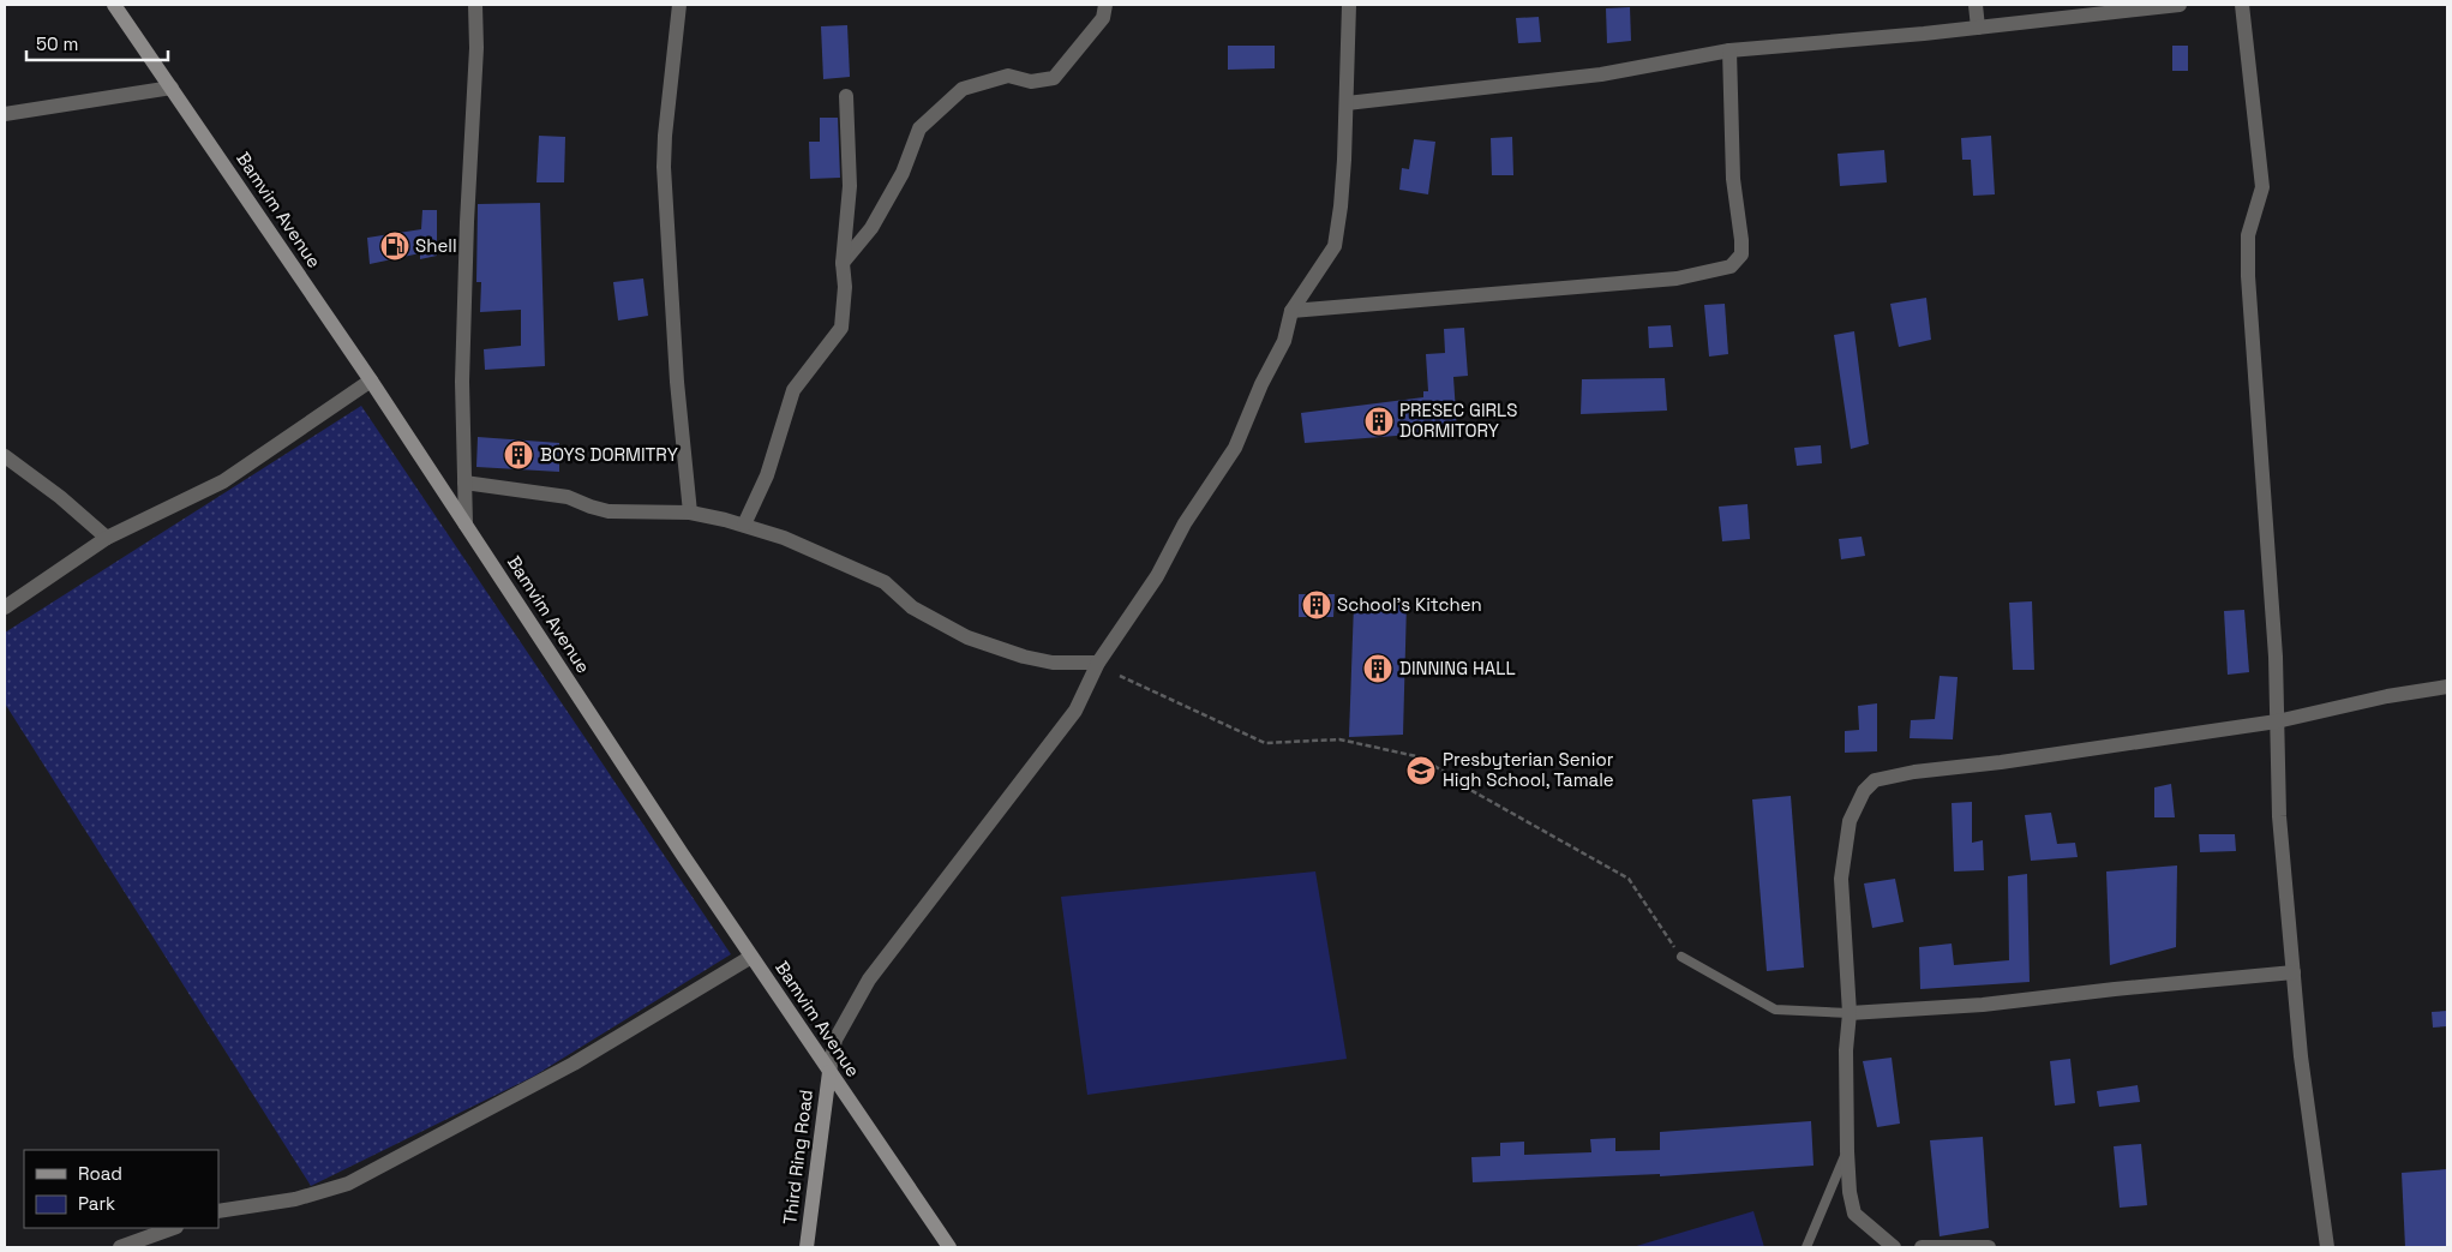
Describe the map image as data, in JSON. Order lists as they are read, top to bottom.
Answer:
{
  "streets": {
    "street": ["Bamvim Avenue", "Third Ring Road"]
  },
  "crossings": [
    ["Bamvim Avenue", "Third Ring Road"]
  ],
  "places": {
    "fuel station": ["Shell"],
    "building": [
      "PRESEC GIRLS DORMITORY",
      "BOYS DORMITRY",
      "School's Kitchen",
      "DINNING HALL"
    ],
    "school or university": ["Presbyterian Senior High School, Tamale"]
  },
  "legend": ["Road", "Park"],
  "scale_bar": "50 m"
}
